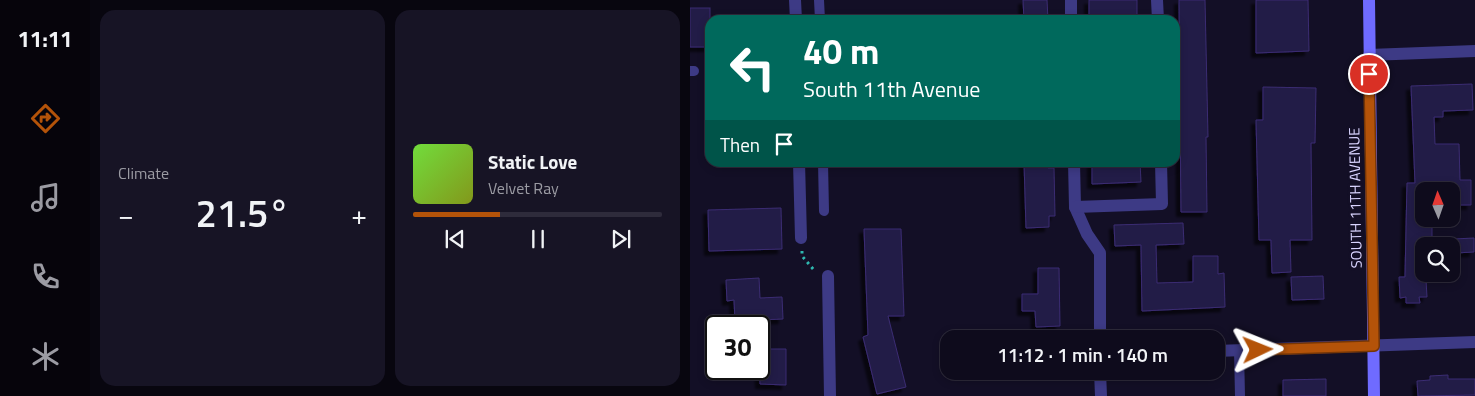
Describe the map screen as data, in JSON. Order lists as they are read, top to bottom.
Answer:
{
  "streets": {
    "street": ["SOUTH 11TH AVENUE"]
  },
  "north": "top",
  "page": {
    "tabs": "11:11",
    "tile": "Climate",
    "turn": ["40 m", "South 11th Avenue"],
    "then": "Then",
    "song": ["Static Love", "Velvet Ray"],
    "heat": ["−", "21.5°", "+"],
    "limit": "30",
    "trip": "11:12 · 1 min · 140 m"
  }
}
